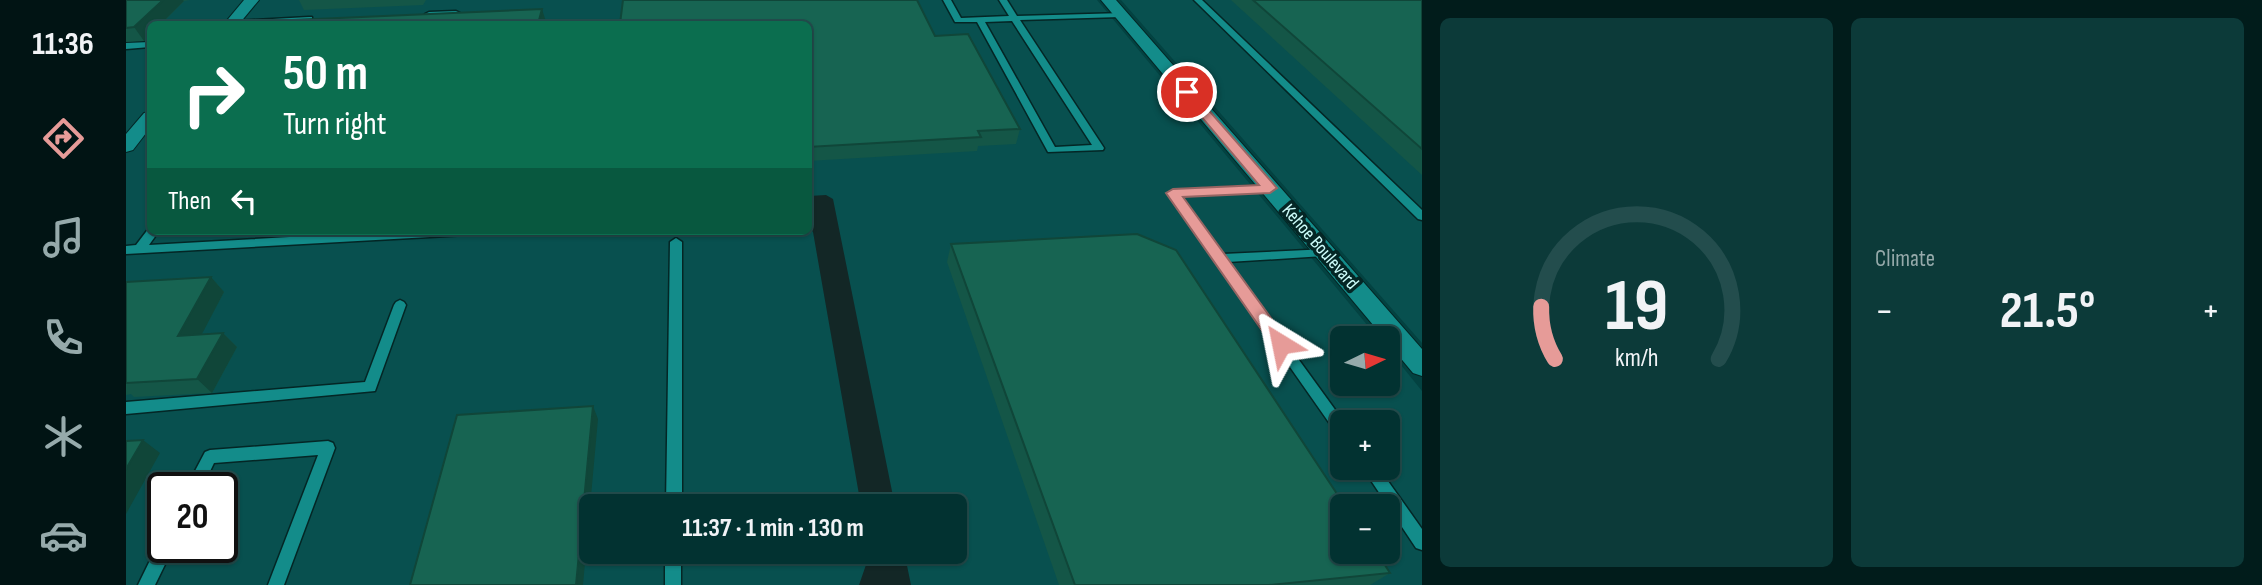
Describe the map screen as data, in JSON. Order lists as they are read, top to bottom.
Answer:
{
  "streets": {
    "street": ["Kehoe Boulevard"]
  },
  "north": "right",
  "page": {
    "tabs": "11:36",
    "tile": "Climate",
    "turn": ["50 m", "Turn right"],
    "then": "Then",
    "heat": ["−", "21.5°", "+"],
    "map_buttons": ["+", "−"],
    "limit": "20",
    "trip": "11:37 · 1 min · 130 m",
    "gauge": ["19", "km/h"]
  }
}
